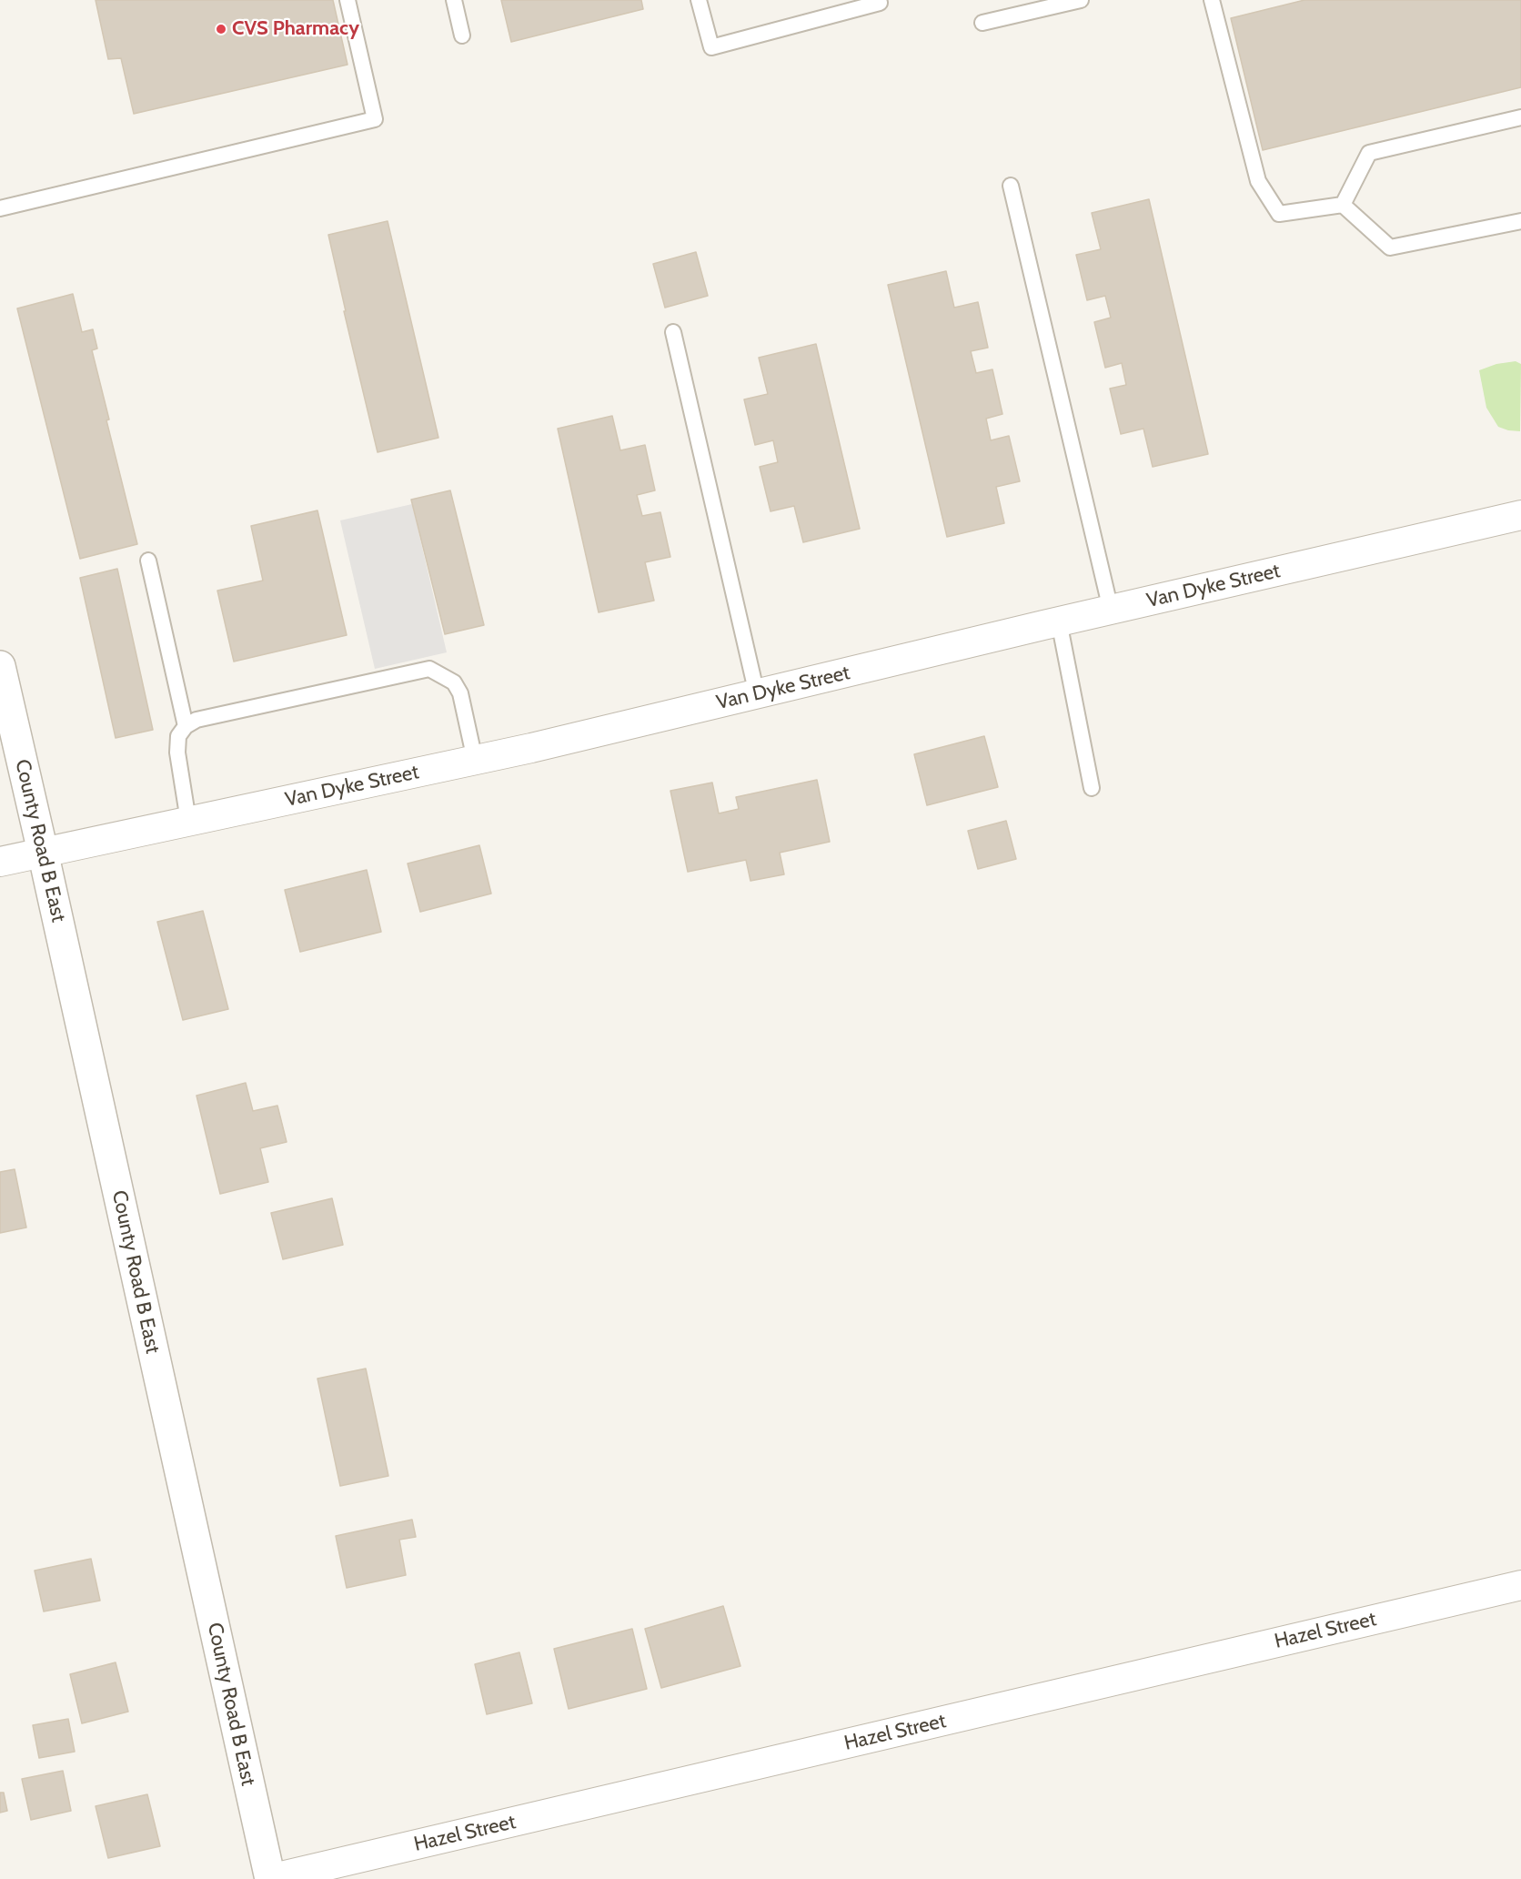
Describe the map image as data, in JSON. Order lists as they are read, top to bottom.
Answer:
{
  "streets": {
    "street": ["Van Dyke Street", "County Road B East", "Hazel Street"]
  },
  "crossings": [
    ["Van Dyke Street", "County Road B East"],
    ["County Road B East", "Hazel Street"]
  ],
  "places": ["CVS Pharmacy"]
}
